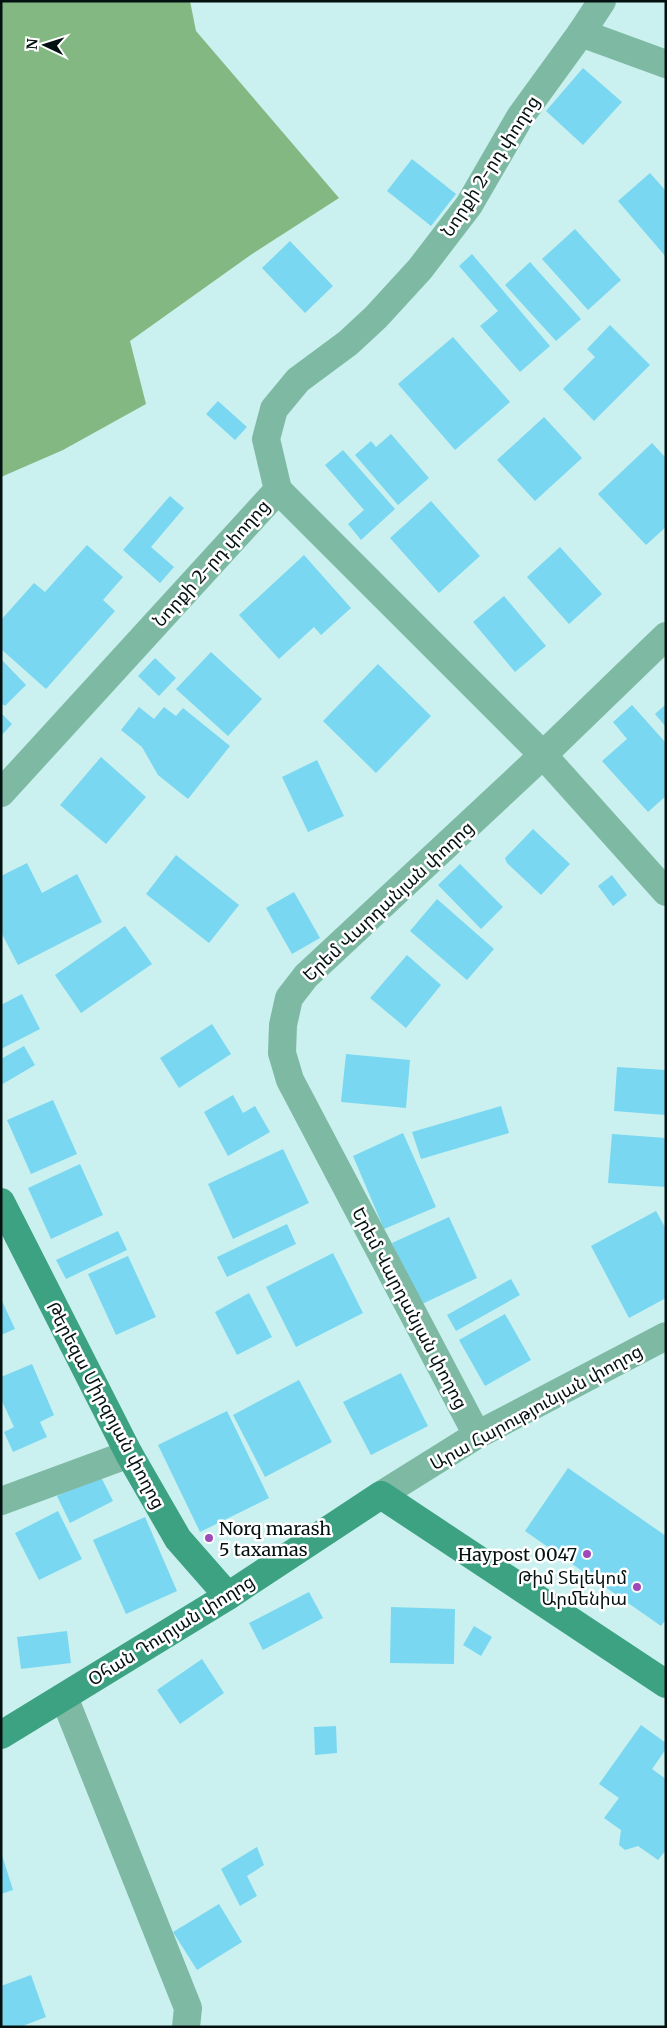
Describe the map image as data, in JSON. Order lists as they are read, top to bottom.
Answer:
{
  "streets": {
    "street": [
      "Նորքի 2-րդ փողոց",
      "Երեմ Վարդանյան փողոց",
      "Թերեզա Միրզոյան փողոց",
      "Արա Հարությունյան փողոց",
      "Օհան Դուրյան փողոց"
    ]
  },
  "crossings": [
    ["Երեմ Վարդանյան փողոց", "Արա Հարությունյան փողոց"],
    ["Թերեզա Միրզոյան փողոց", "Օհան Դուրյան փողոց"],
    ["Արա Հարությունյան փողոց", "Օհան Դուրյան փողոց"]
  ],
  "places": ["Norq marash 5 taxamas", "Haypost 0047", "Թիմ Տելեկոմ Արմենիա"],
  "north": "left"
}
